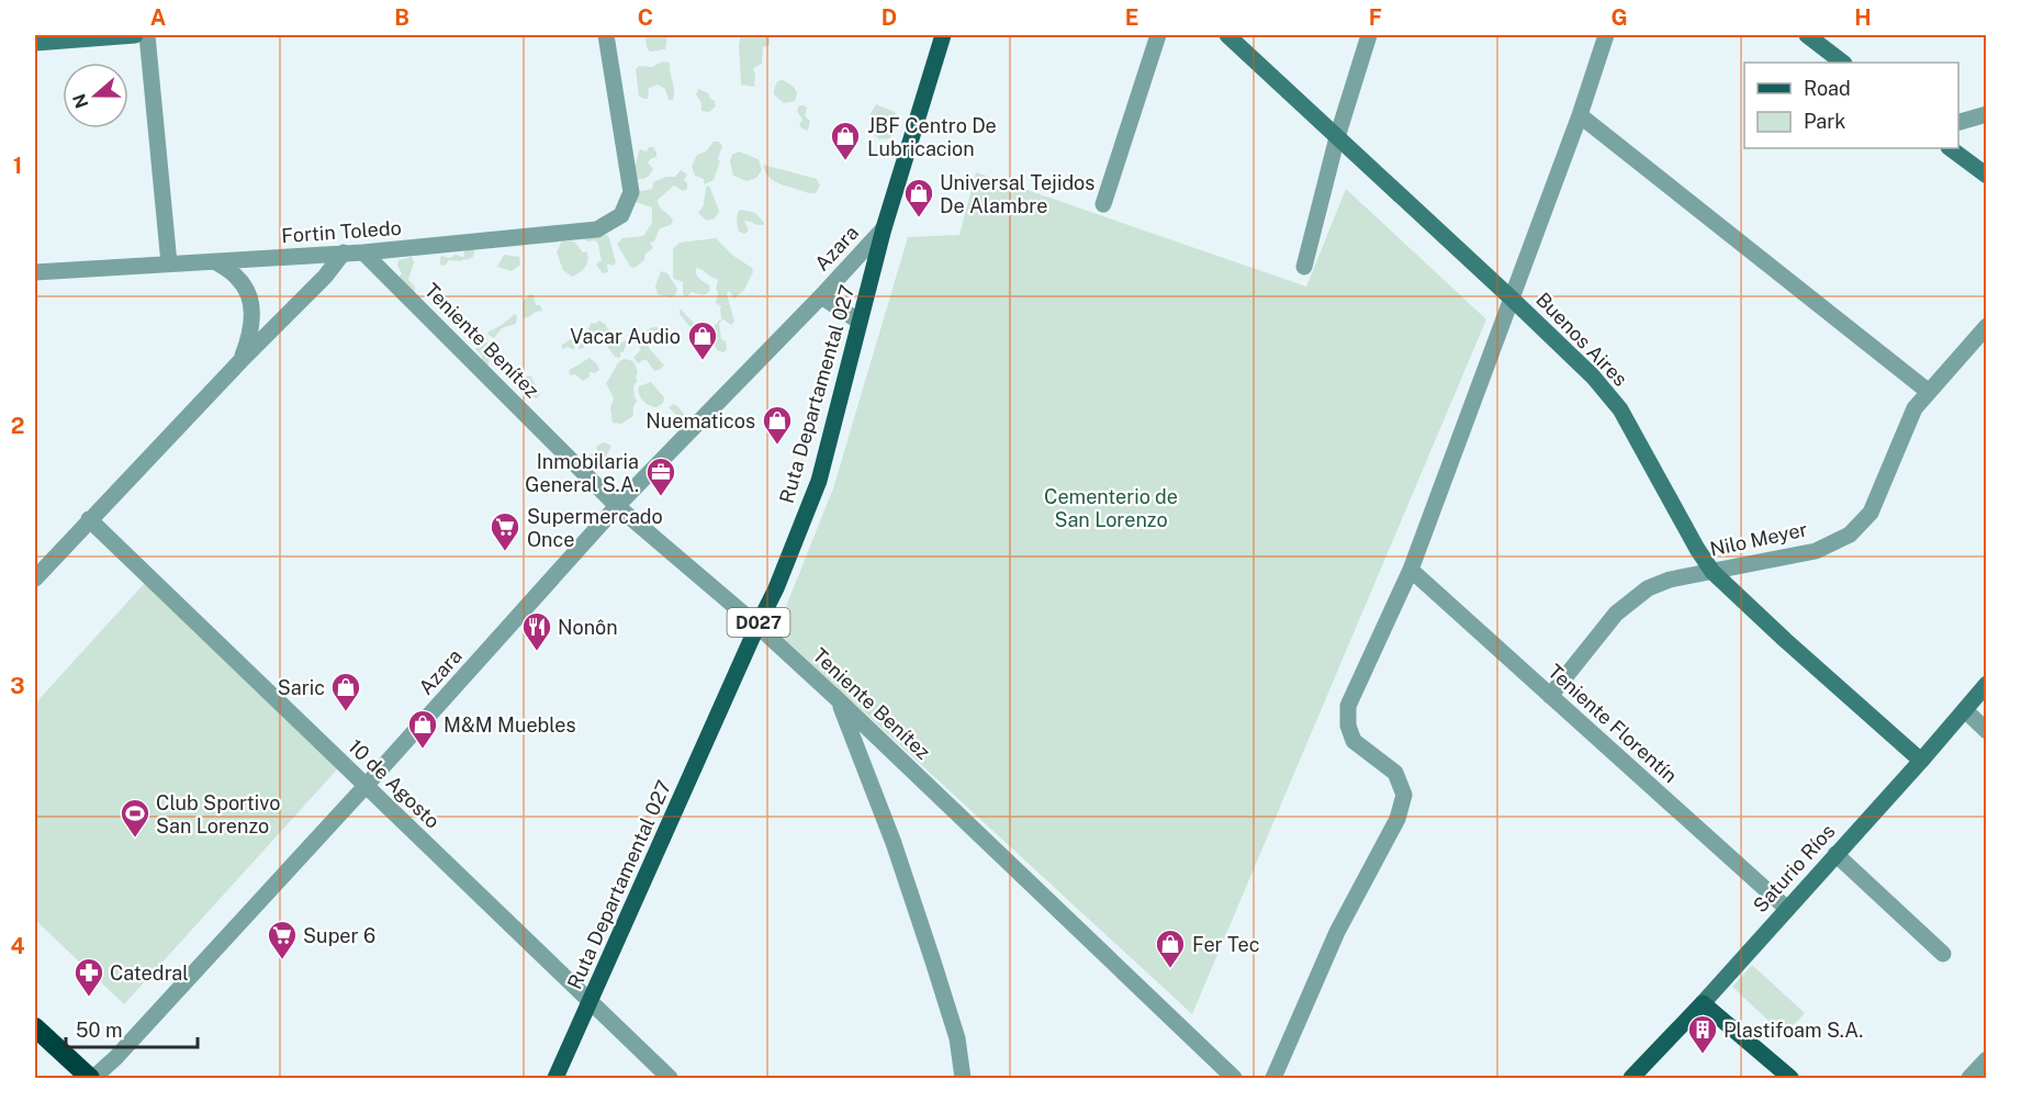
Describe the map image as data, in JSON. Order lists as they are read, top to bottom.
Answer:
{
  "streets": {
    "main road": ["Ruta Departamental 027", "D027", "Saturio Ríos"],
    "street": [
      "Fortin Toledo",
      "Azara",
      "Buenos Aires",
      "Teniente Benítez",
      "Nilo Meyer",
      "Teniente Florentín",
      "10 de Agosto"
    ]
  },
  "crossings": [
    ["Fortin Toledo", "Teniente Benítez"],
    ["Azara", "Teniente Benítez"],
    ["Azara", "Ruta Departamental 027"],
    ["Azara", "10 de Agosto"],
    ["Buenos Aires", "Nilo Meyer"],
    ["Buenos Aires", "Saturio Ríos"],
    ["Teniente Benítez", "Ruta Departamental 027"],
    ["Ruta Departamental 027", "10 de Agosto"],
    ["Nilo Meyer", "Teniente Florentín"],
    ["Teniente Florentín", "Saturio Ríos"]
  ],
  "parks": ["Cementerio de San Lorenzo"],
  "places": {
    "shop": [
      "JBF Centro De Lubricacion",
      "Universal Tejidos De Alambre",
      "Vacar Audio",
      "Nuematicos",
      "Saric",
      "M&M Muebles",
      "Fer Tec"
    ],
    "office": ["Inmobilaria General S.A."],
    "supermarket": ["Supermercado Once", "Super 6"],
    "restaurant": ["Nonôn"],
    "sports": ["Club Sportivo San Lorenzo"],
    "pharmacy": ["Catedral"],
    "building": ["Plastifoam S.A."]
  },
  "legend": ["Road", "Park"],
  "scale_bar": "50 m",
  "north": "left",
  "grid": {
    "columns": [
      "A",
      "B",
      "C",
      "D",
      "E",
      "F",
      "G",
      "H"
    ],
    "rows": [
      "1",
      "2",
      "3",
      "4"
    ]
  }
}
